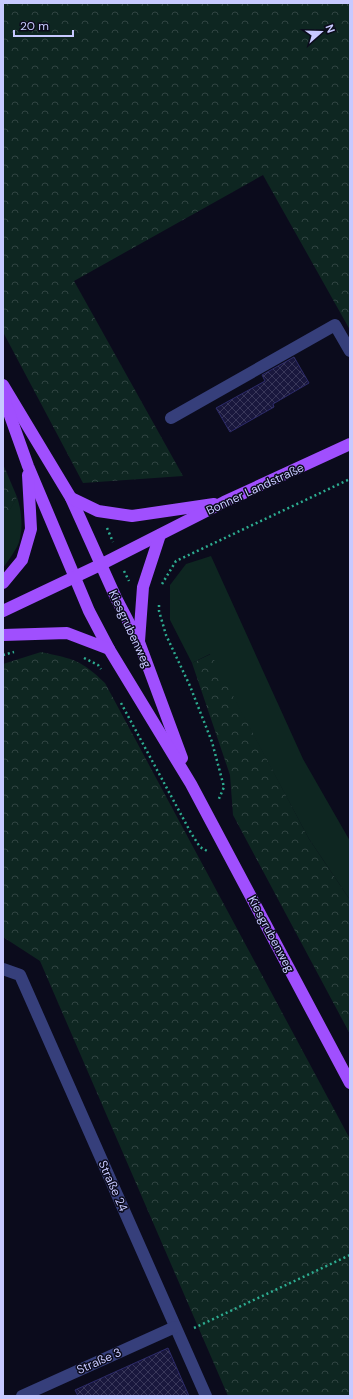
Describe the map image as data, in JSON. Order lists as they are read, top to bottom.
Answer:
{
  "streets": {
    "main road": ["Bonner Landstraße", "Kiesgrubenweg"],
    "lane": ["Straße 24", "Straße 3"]
  },
  "crossings": [
    ["Bonner Landstraße", "Kiesgrubenweg"],
    ["Straße 24", "Straße 3"]
  ],
  "scale_bar": "20 m",
  "north": "right"
}
